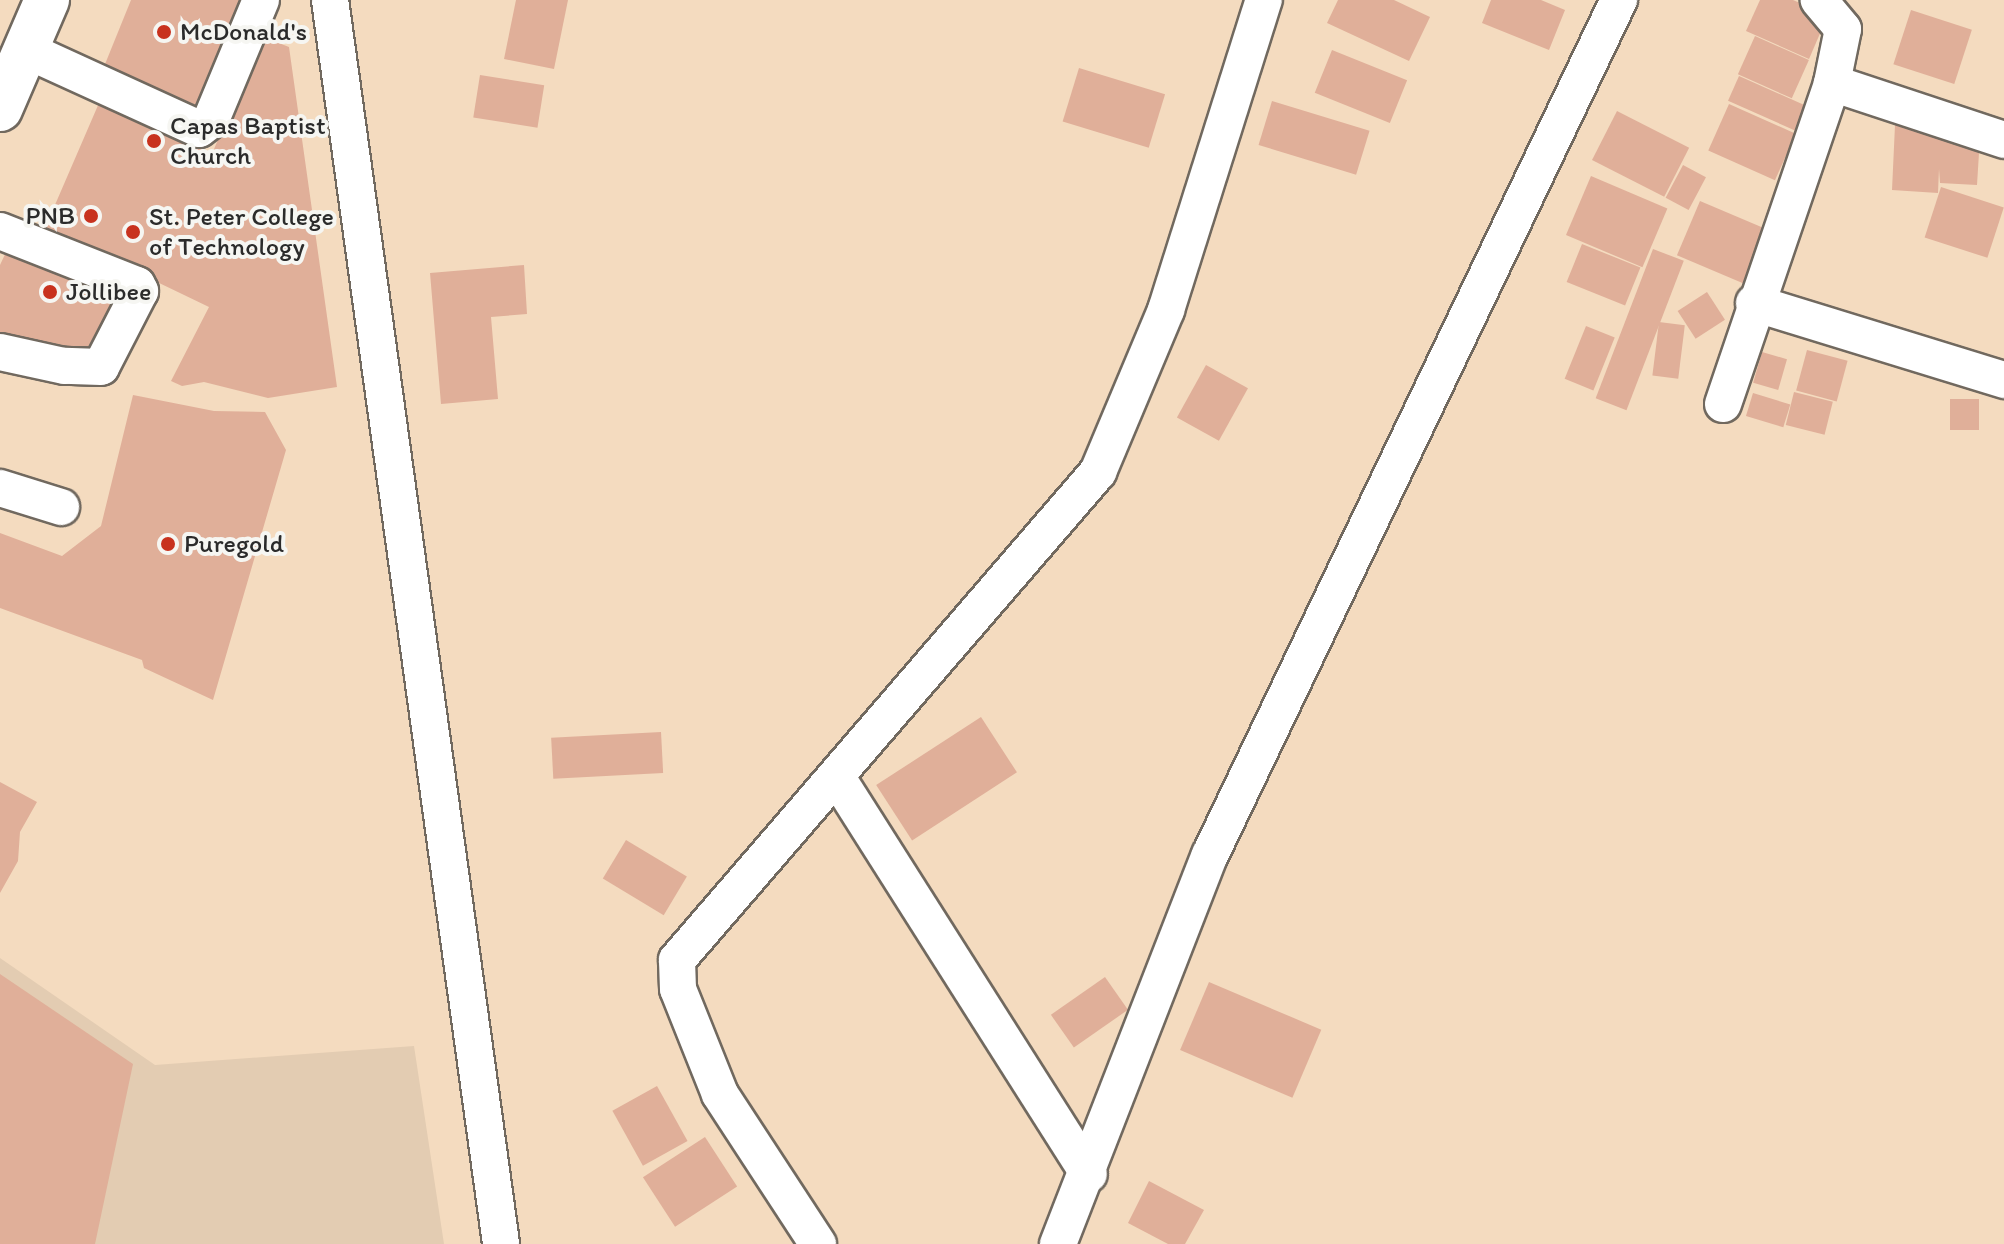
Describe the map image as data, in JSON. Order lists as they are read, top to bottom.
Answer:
{
  "places": [
    "McDonald's",
    "Capas Baptist Church",
    "PNB",
    "St. Peter College of Technology",
    "Jollibee",
    "Puregold"
  ]
}
